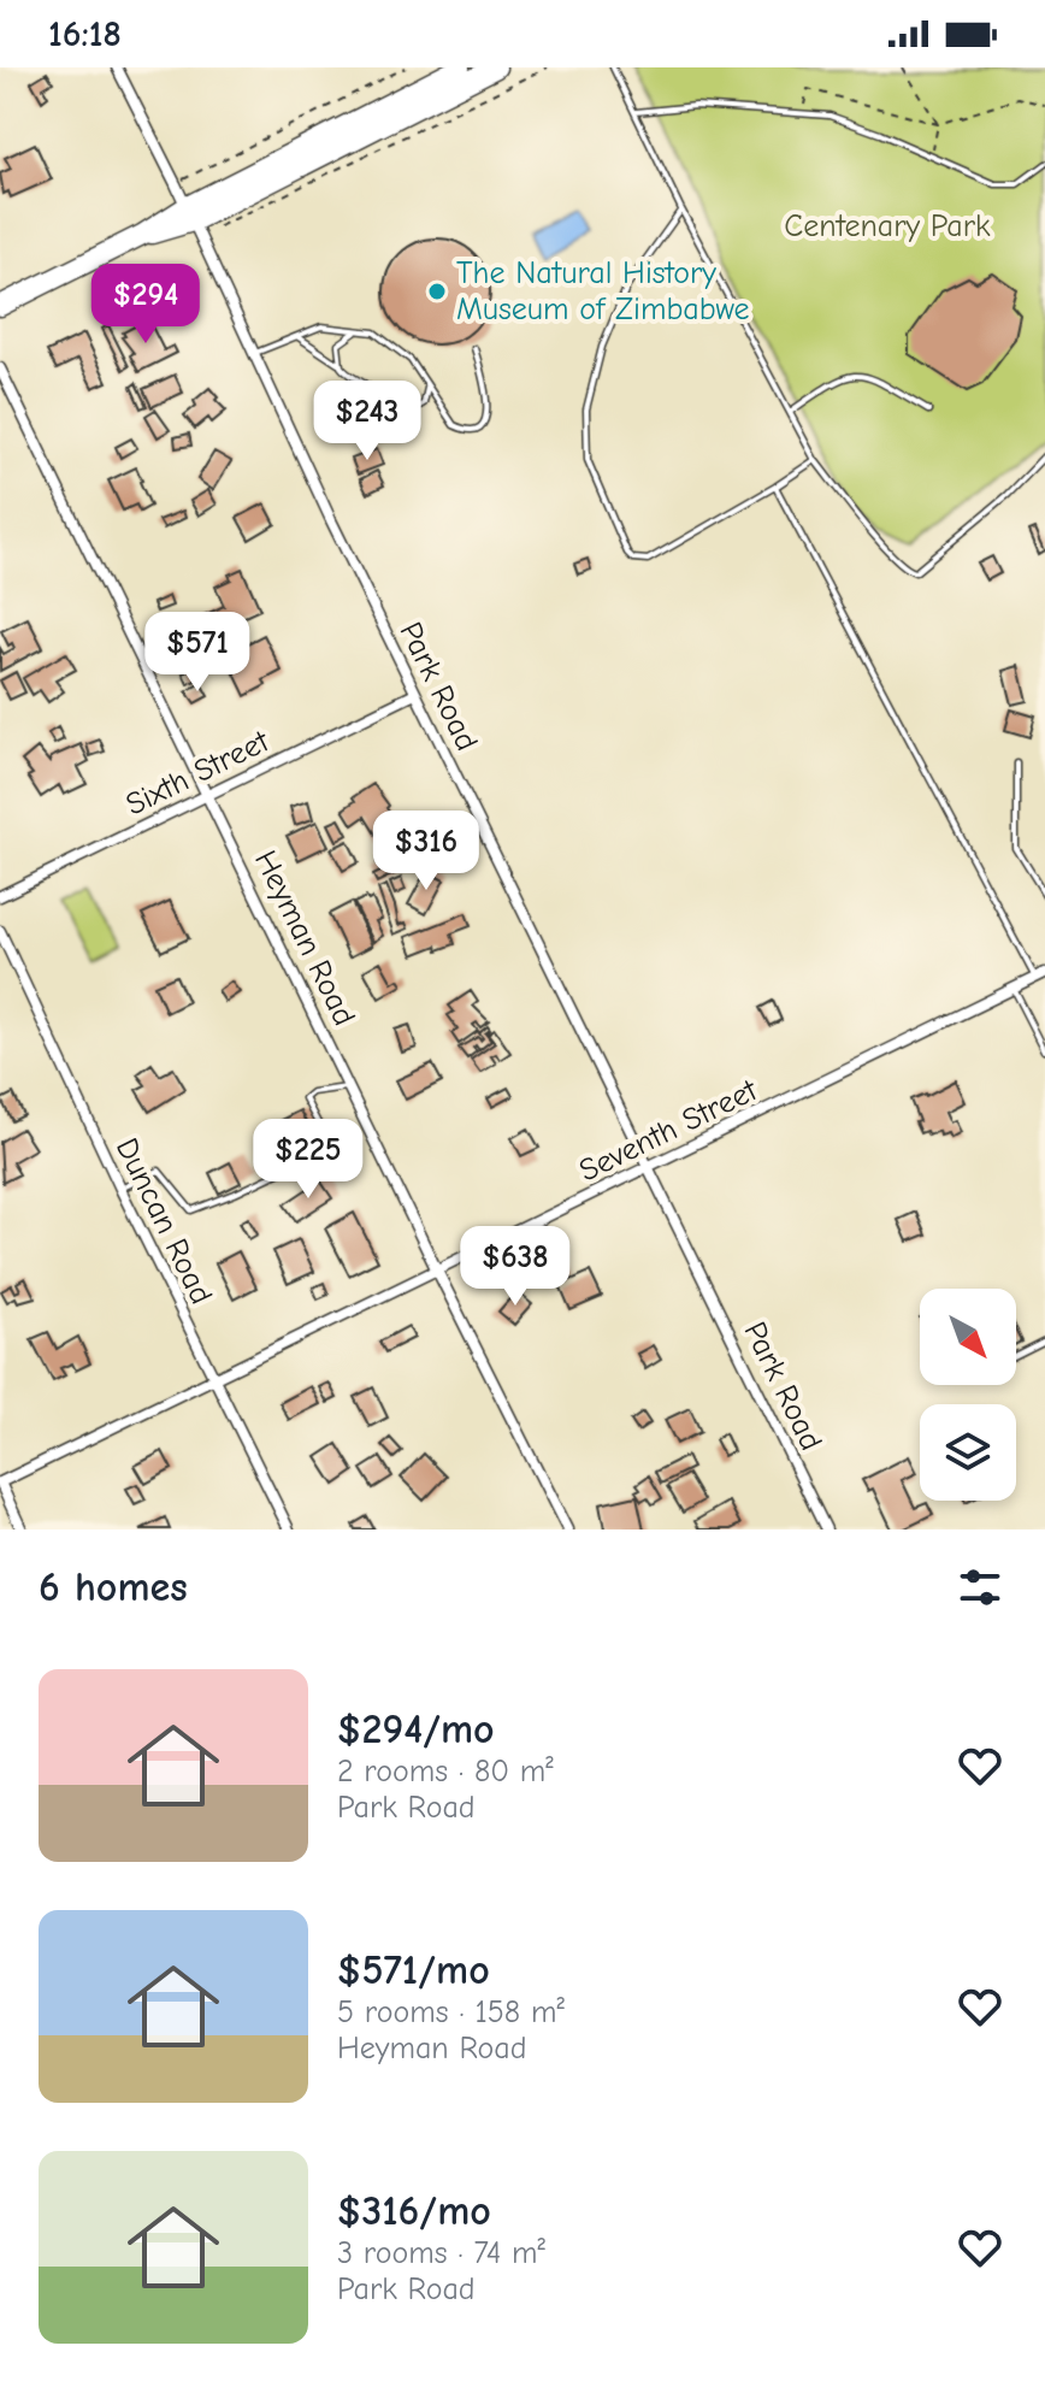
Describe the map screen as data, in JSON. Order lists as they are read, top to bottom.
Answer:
{
  "streets": {
    "street": [
      "Park Road",
      "Sixth Street",
      "Heyman Road",
      "Seventh Street",
      "Duncan Road"
    ]
  },
  "crossings": [
    ["Park Road", "Sixth Street"],
    ["Park Road", "Seventh Street"],
    ["Sixth Street", "Heyman Road"],
    ["Heyman Road", "Seventh Street"],
    ["Seventh Street", "Duncan Road"]
  ],
  "parks": ["Centenary Park"],
  "places": ["The Natural History Museum of Zimbabwe"],
  "north": "bottom right",
  "page": {
    "status": "16:18",
    "price": [
      "$294",
      "$243",
      "$571",
      "$316",
      "$225",
      "$638"
    ],
    "heading": "6 homes",
    "list": [
      {
        "name": "$294/mo",
        "note": "2 rooms · 80 m² · Park Road"
      },
      {
        "name": "$571/mo",
        "note": "5 rooms · 158 m² · Heyman Road"
      },
      {
        "name": "$316/mo",
        "note": "3 rooms · 74 m² · Park Road"
      }
    ]
  }
}
